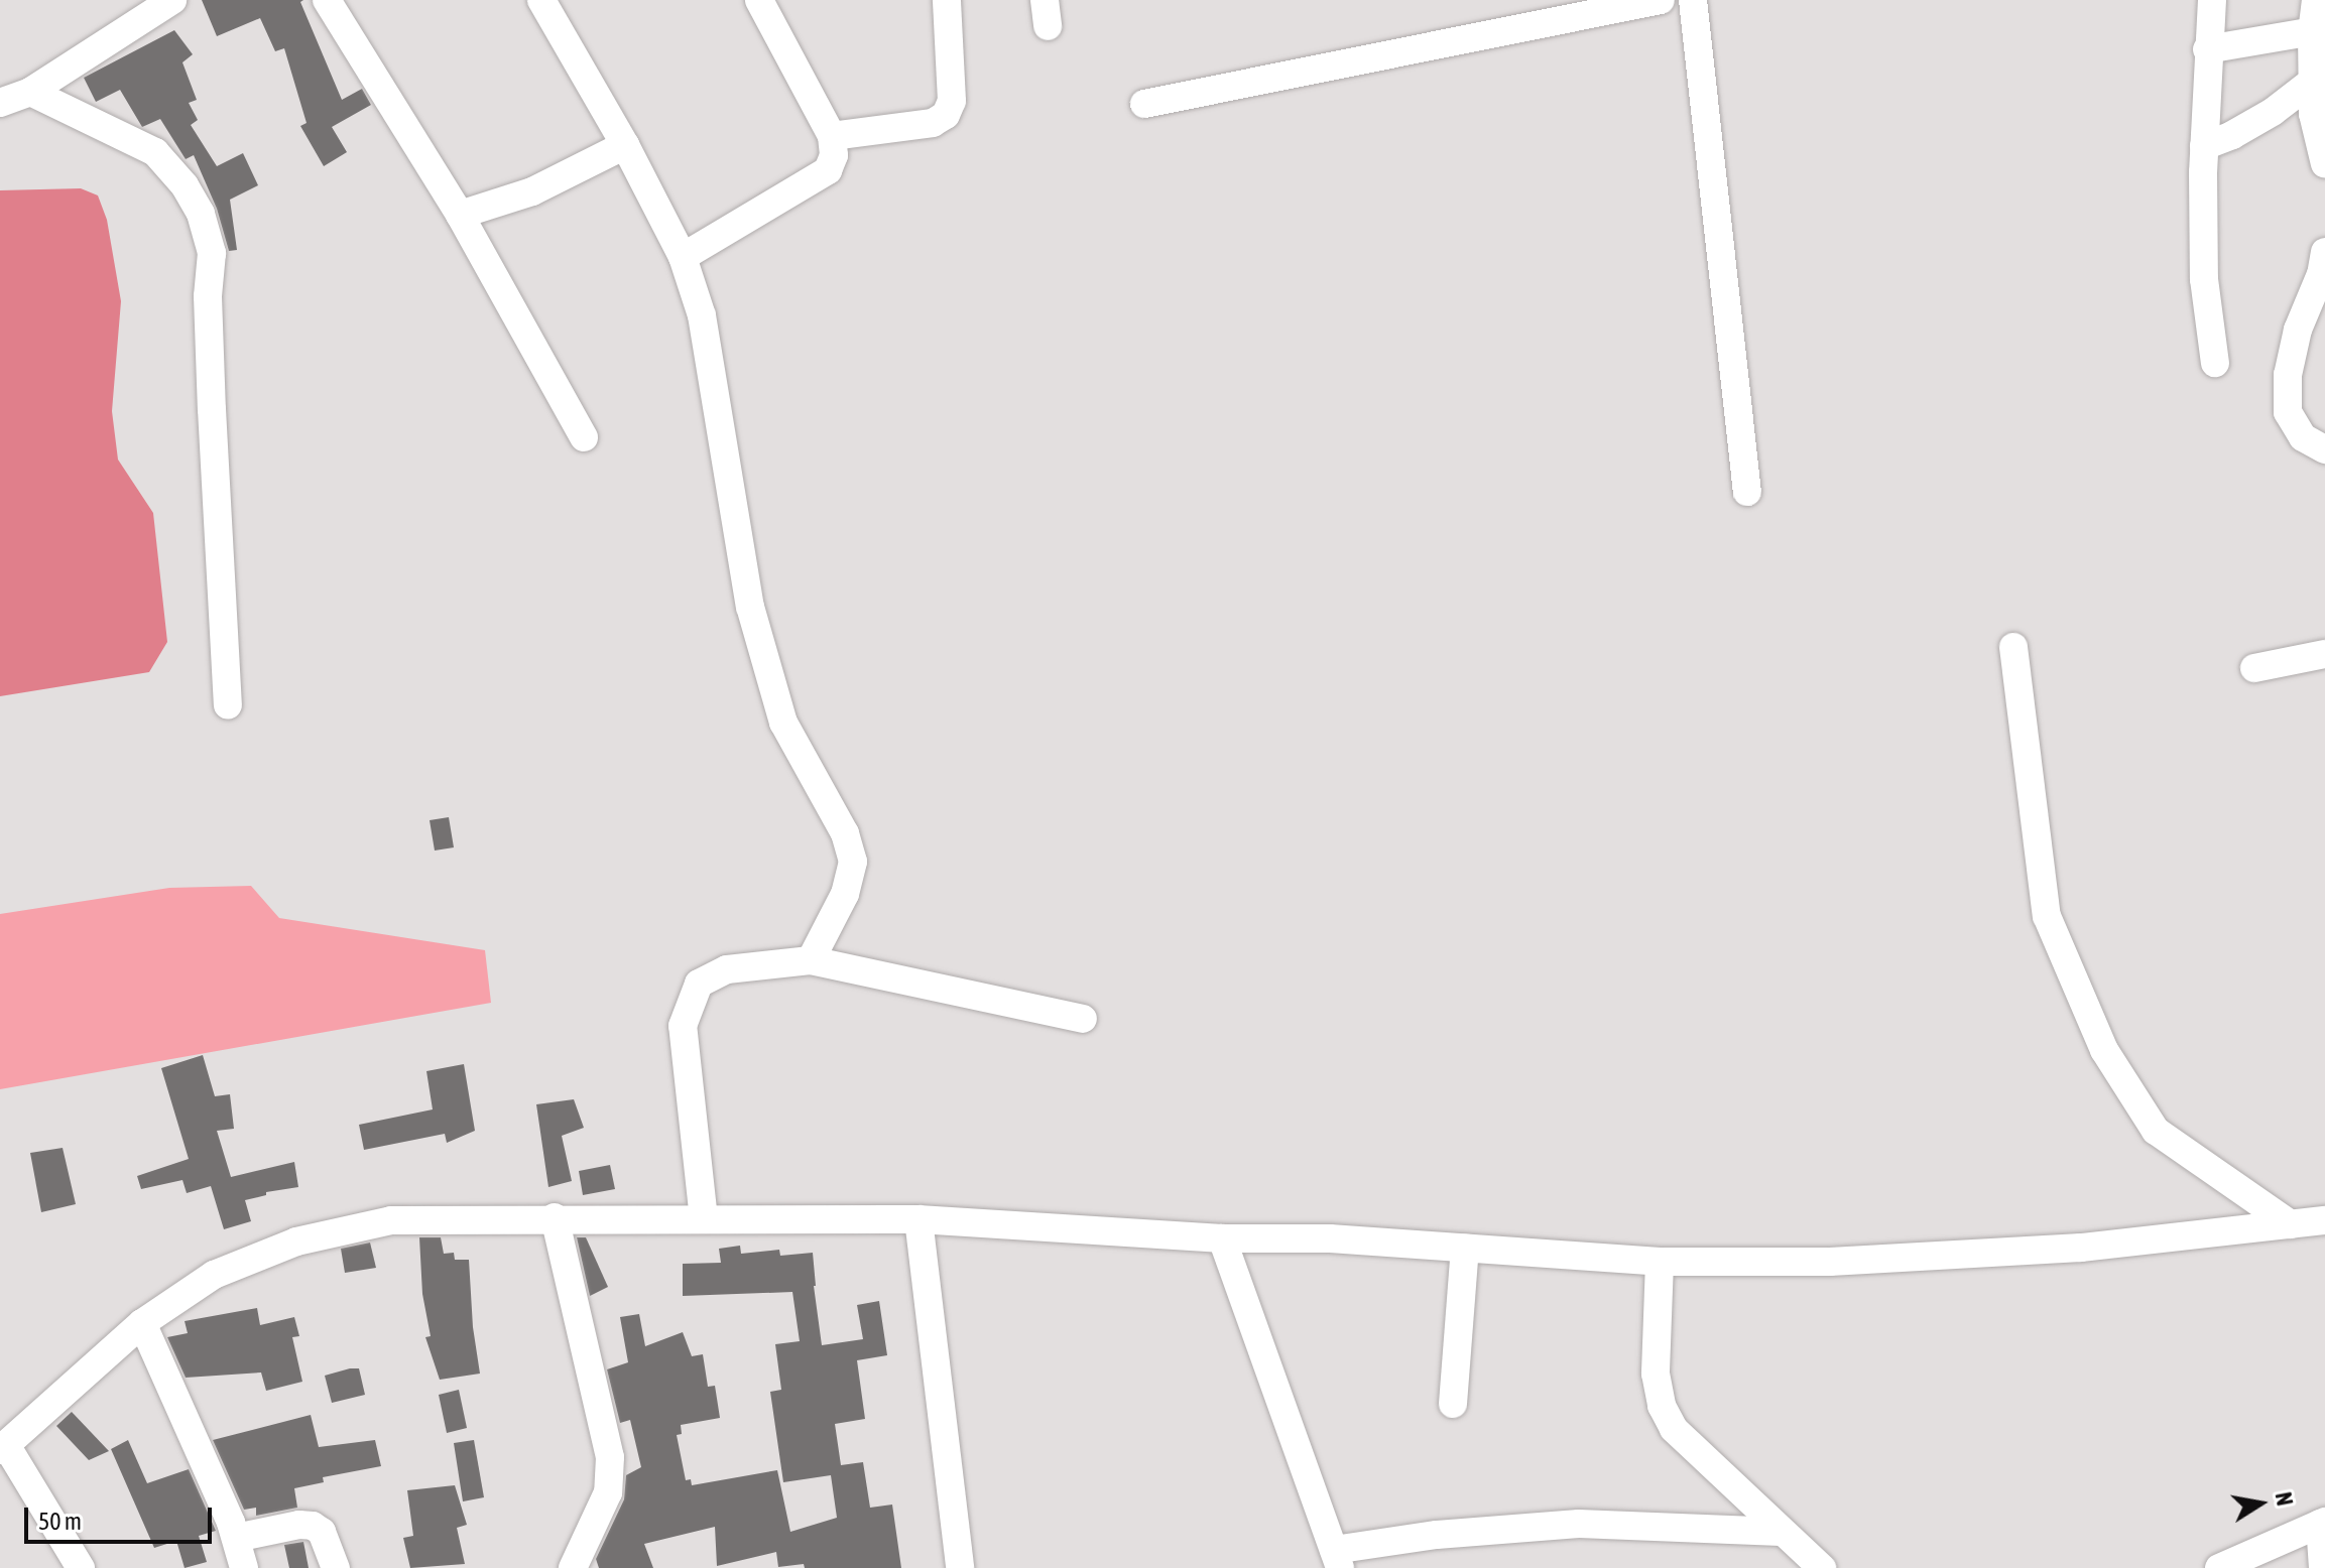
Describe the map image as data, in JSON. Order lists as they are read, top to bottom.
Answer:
{
  "scale_bar": "50 m",
  "north": "right"
}
